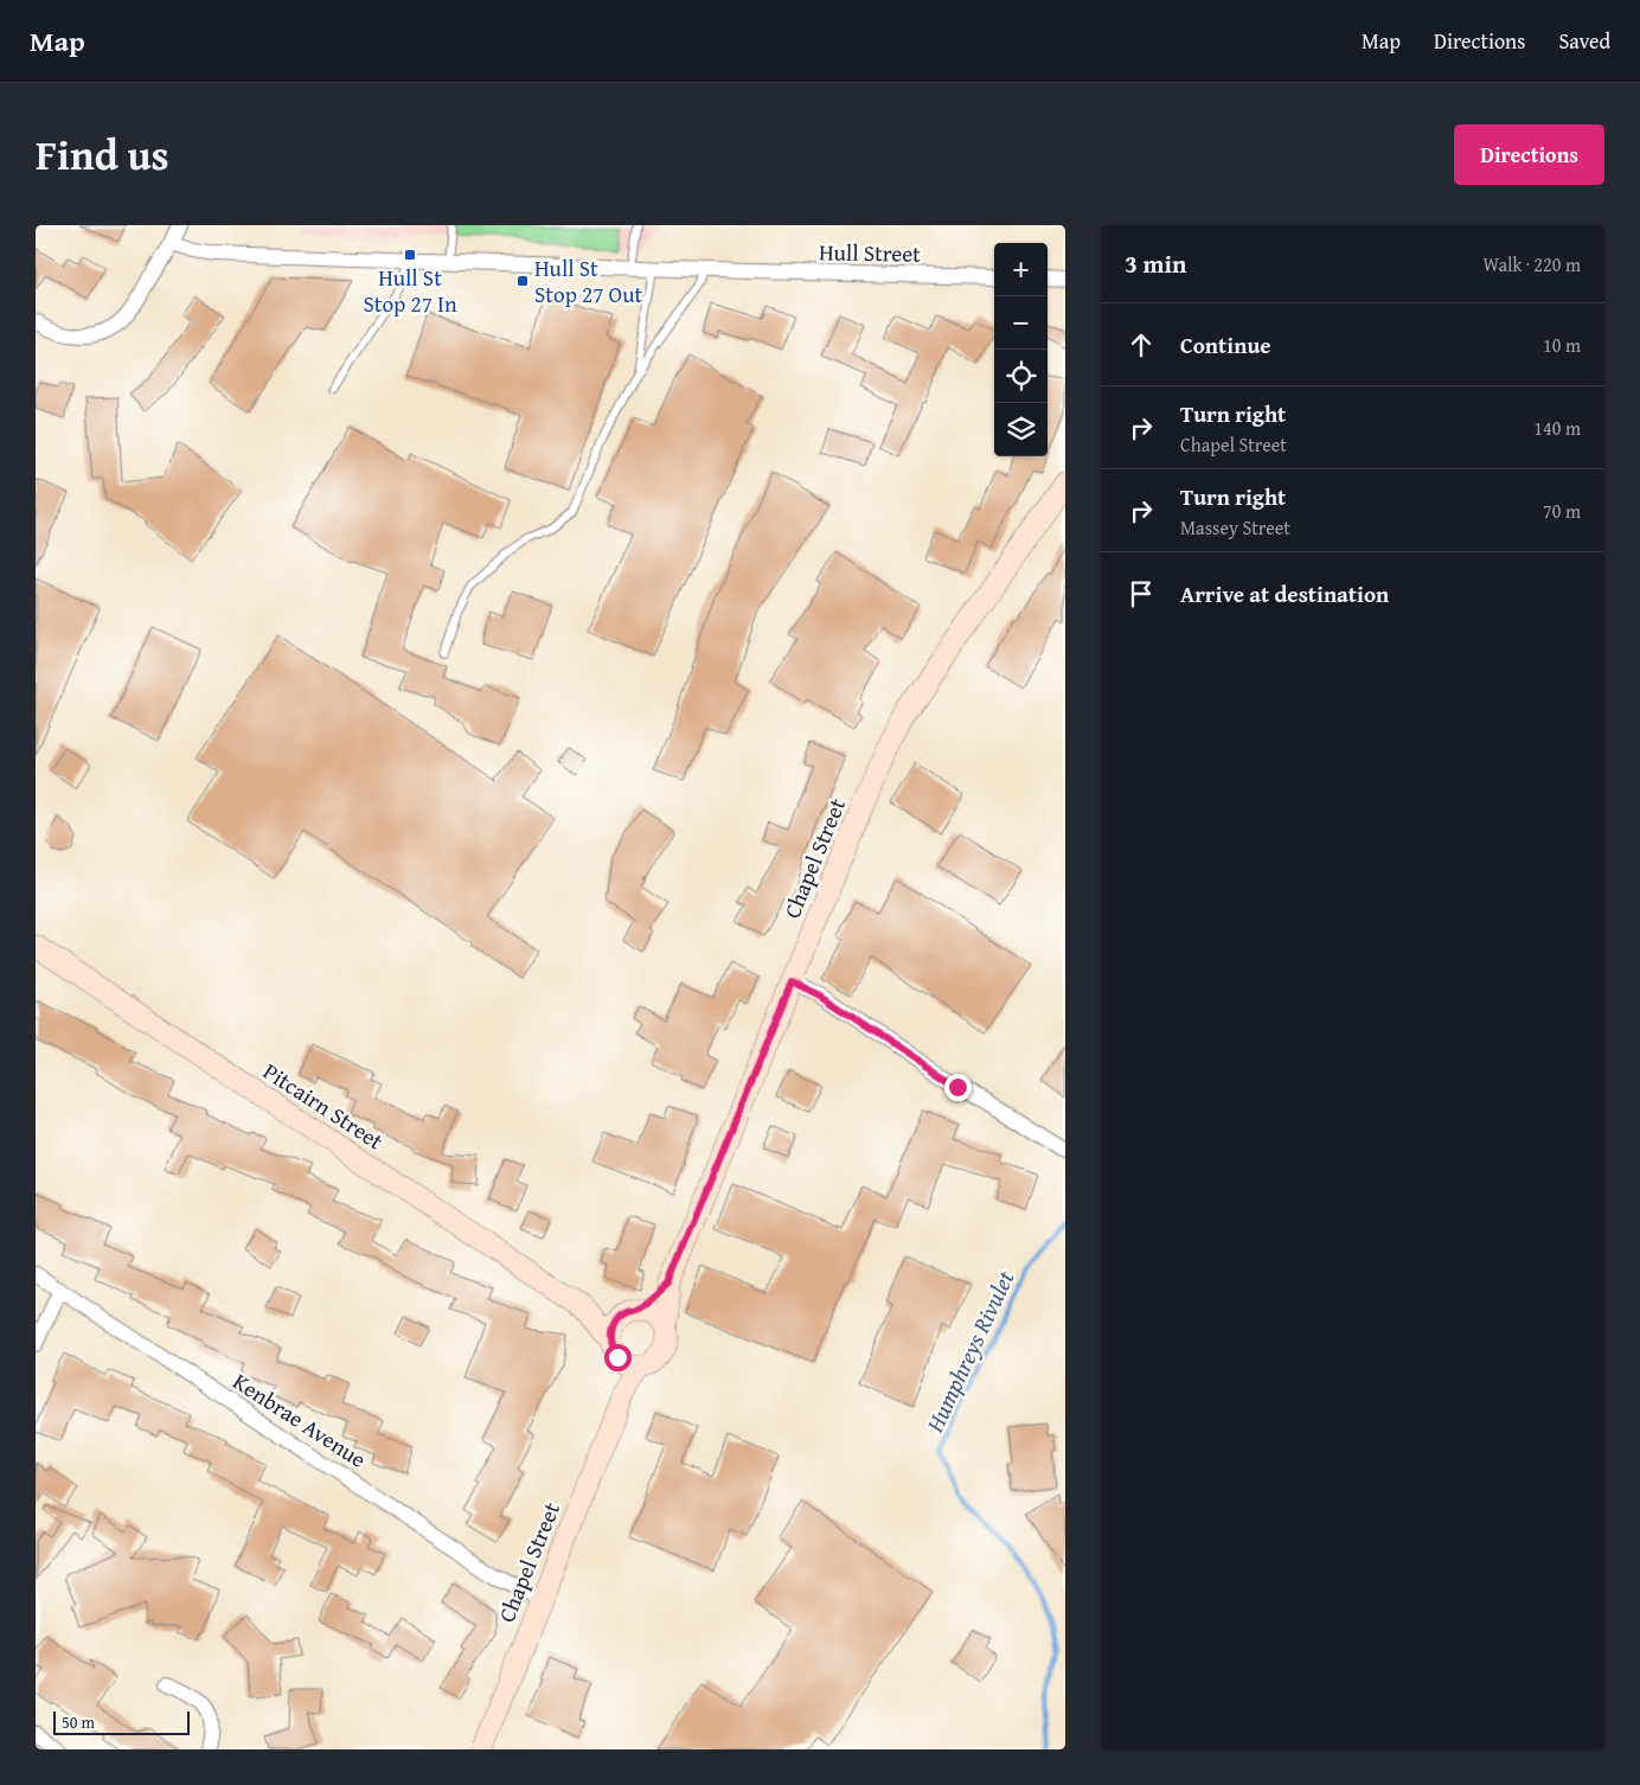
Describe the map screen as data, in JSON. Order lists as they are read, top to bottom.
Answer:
{
  "streets": {
    "street": [
      "Hull Street",
      "Chapel Street",
      "Pitcairn Street",
      "Kenbrae Avenue"
    ]
  },
  "crossings": [
    ["Chapel Street", "Pitcairn Street"],
    ["Chapel Street", "Kenbrae Avenue"]
  ],
  "water": ["Humphreys Rivulet"],
  "places": {
    "transit": ["Hull St Stop 27 In", "Hull St Stop 27 Out"]
  },
  "scale_bar": "50 m",
  "page": {
    "header": "Map",
    "nav": ["Map", "Directions", "Saved"],
    "title": "Find us",
    "buttons": "Directions",
    "heading": ["3 min", "Walk · 220 m"],
    "map_buttons": ["+", "−"],
    "list": [
      ["Continue", "10 m"],
      ["Turn right", "Chapel Street", "140 m"],
      ["Turn right", "Massey Street", "70 m"],
      "Arrive at destination"
    ],
    "scale": "50 m"
  }
}
